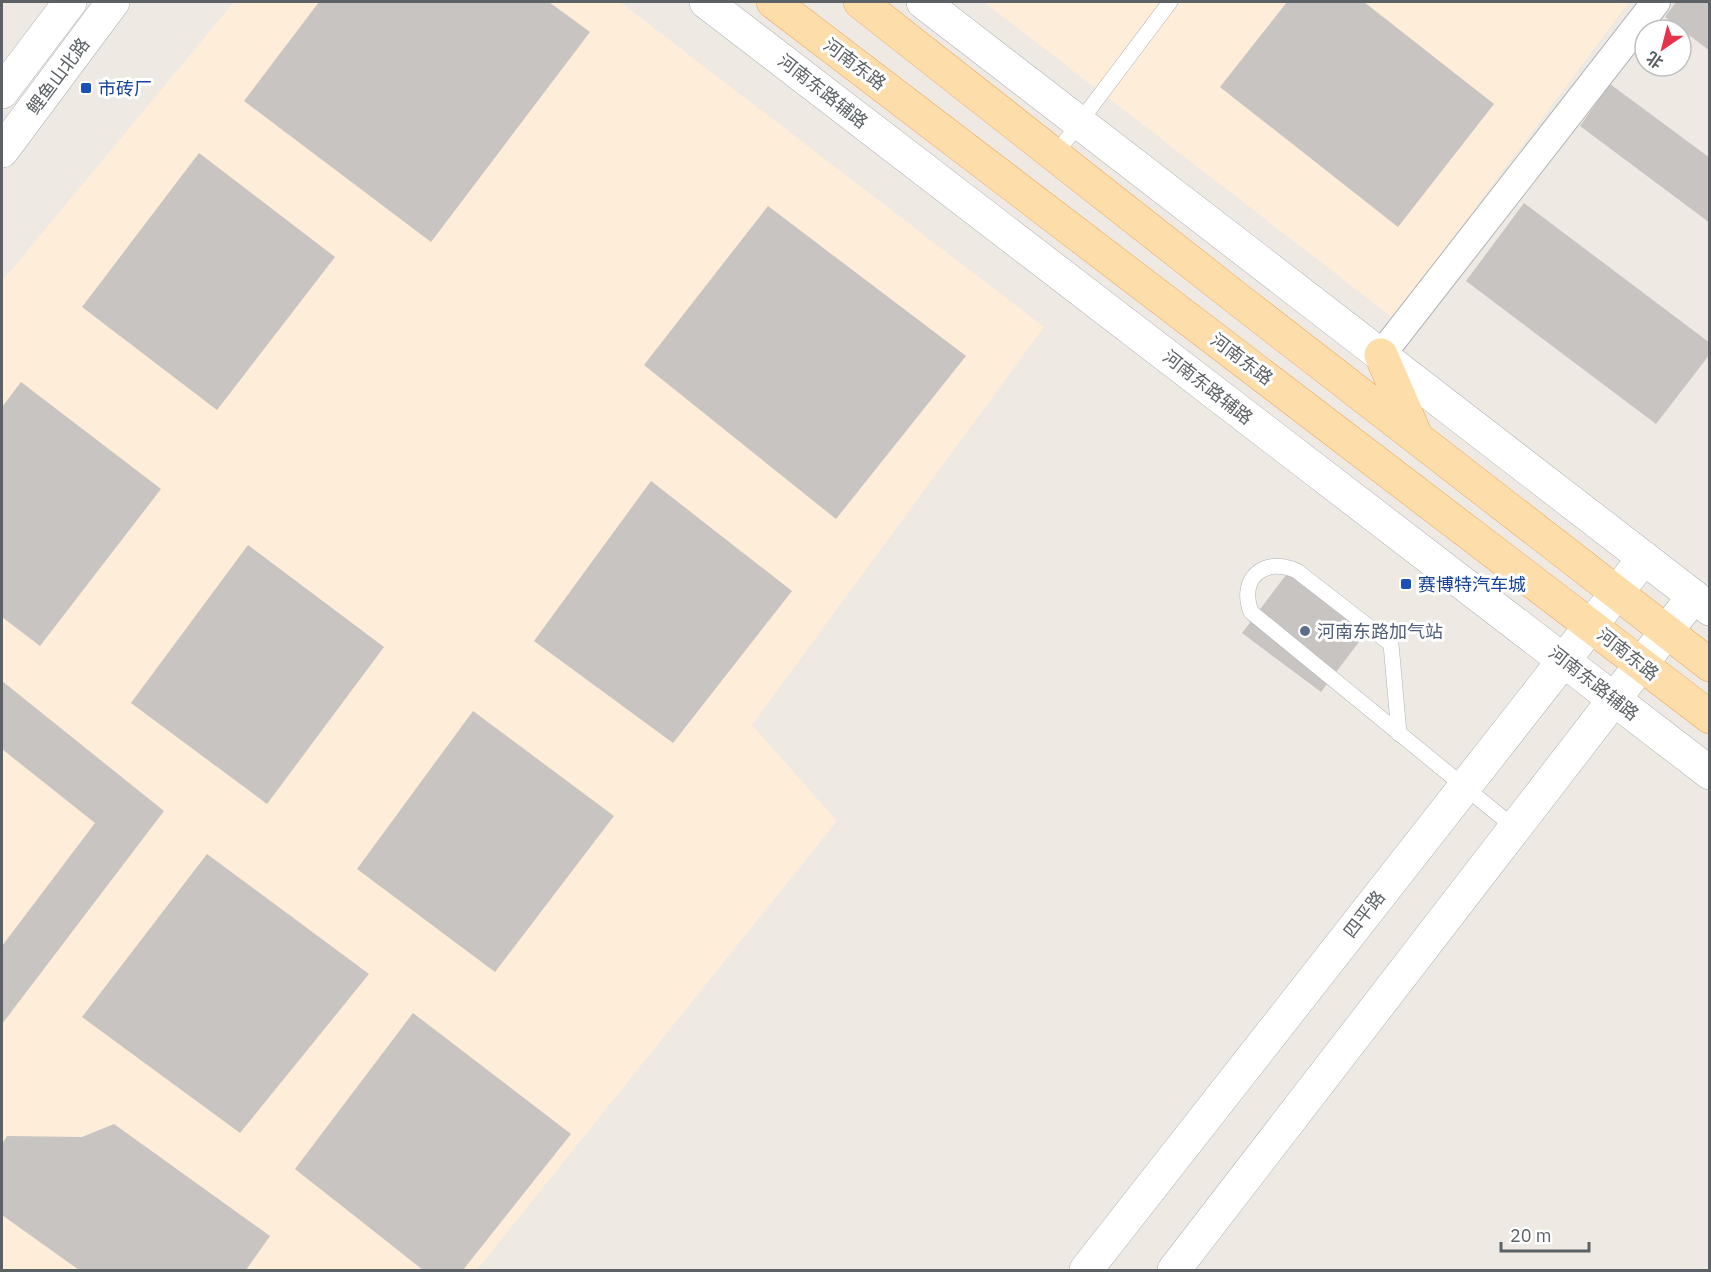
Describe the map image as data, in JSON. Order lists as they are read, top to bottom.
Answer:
{
  "streets": {
    "main road": ["河南东路"],
    "street": ["鲤鱼山北路", "河南东路辅路", "四平路"]
  },
  "crossings": [
    ["河南东路", "四平路"],
    ["河南东路辅路", "四平路"]
  ],
  "places": {
    "transit": ["市砖厂", "赛博特汽车城"],
    "other": ["河南东路加气站"]
  },
  "scale_bar": "20 m",
  "north": "bottom left"
}
